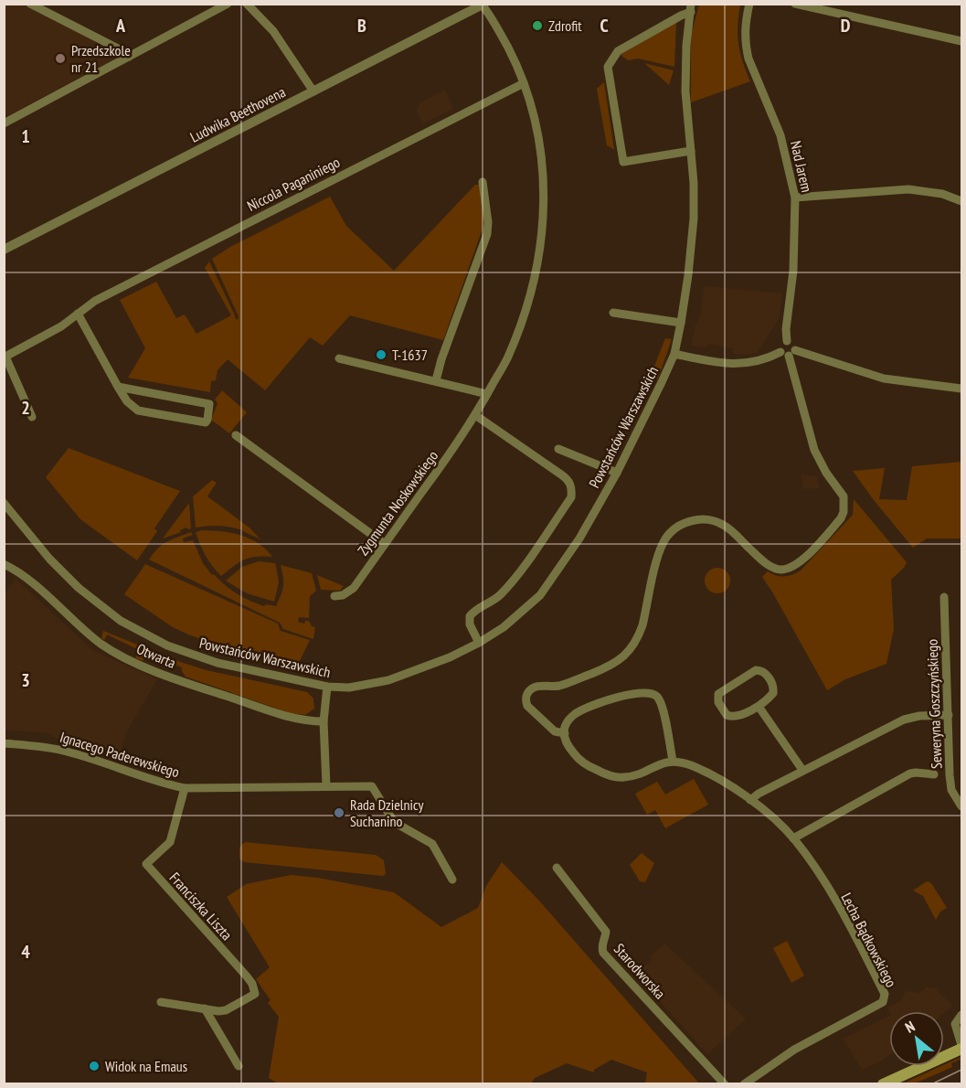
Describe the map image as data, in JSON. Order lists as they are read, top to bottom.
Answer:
{
  "streets": {
    "street": [
      "Ludwika Beethovena",
      "Nad Jarem",
      "Niccola Paganiniego",
      "Powstańców Warszawskich",
      "Zygmunta Noskowskiego",
      "Otwarta",
      "Seweryna Goszczyńskiego",
      "Ignacego Paderewskiego",
      "Franciszka Liszta",
      "Lecha Bądkowskiego",
      "Starodworska"
    ]
  },
  "crossings": [
    ["Ludwika Beethovena", "Zygmunta Noskowskiego"],
    ["Niccola Paganiniego", "Zygmunta Noskowskiego"],
    ["Ignacego Paderewskiego", "Franciszka Liszta"]
  ],
  "places": [
    "Zdrofit",
    "Przedszkole nr 21",
    "T-1637",
    "Rada Dzielnicy Suchanino",
    "Widok na Emaus"
  ],
  "north": "top left",
  "grid": {
    "columns": [
      "A",
      "B",
      "C",
      "D"
    ],
    "rows": [
      "1",
      "2",
      "3",
      "4"
    ]
  }
}
